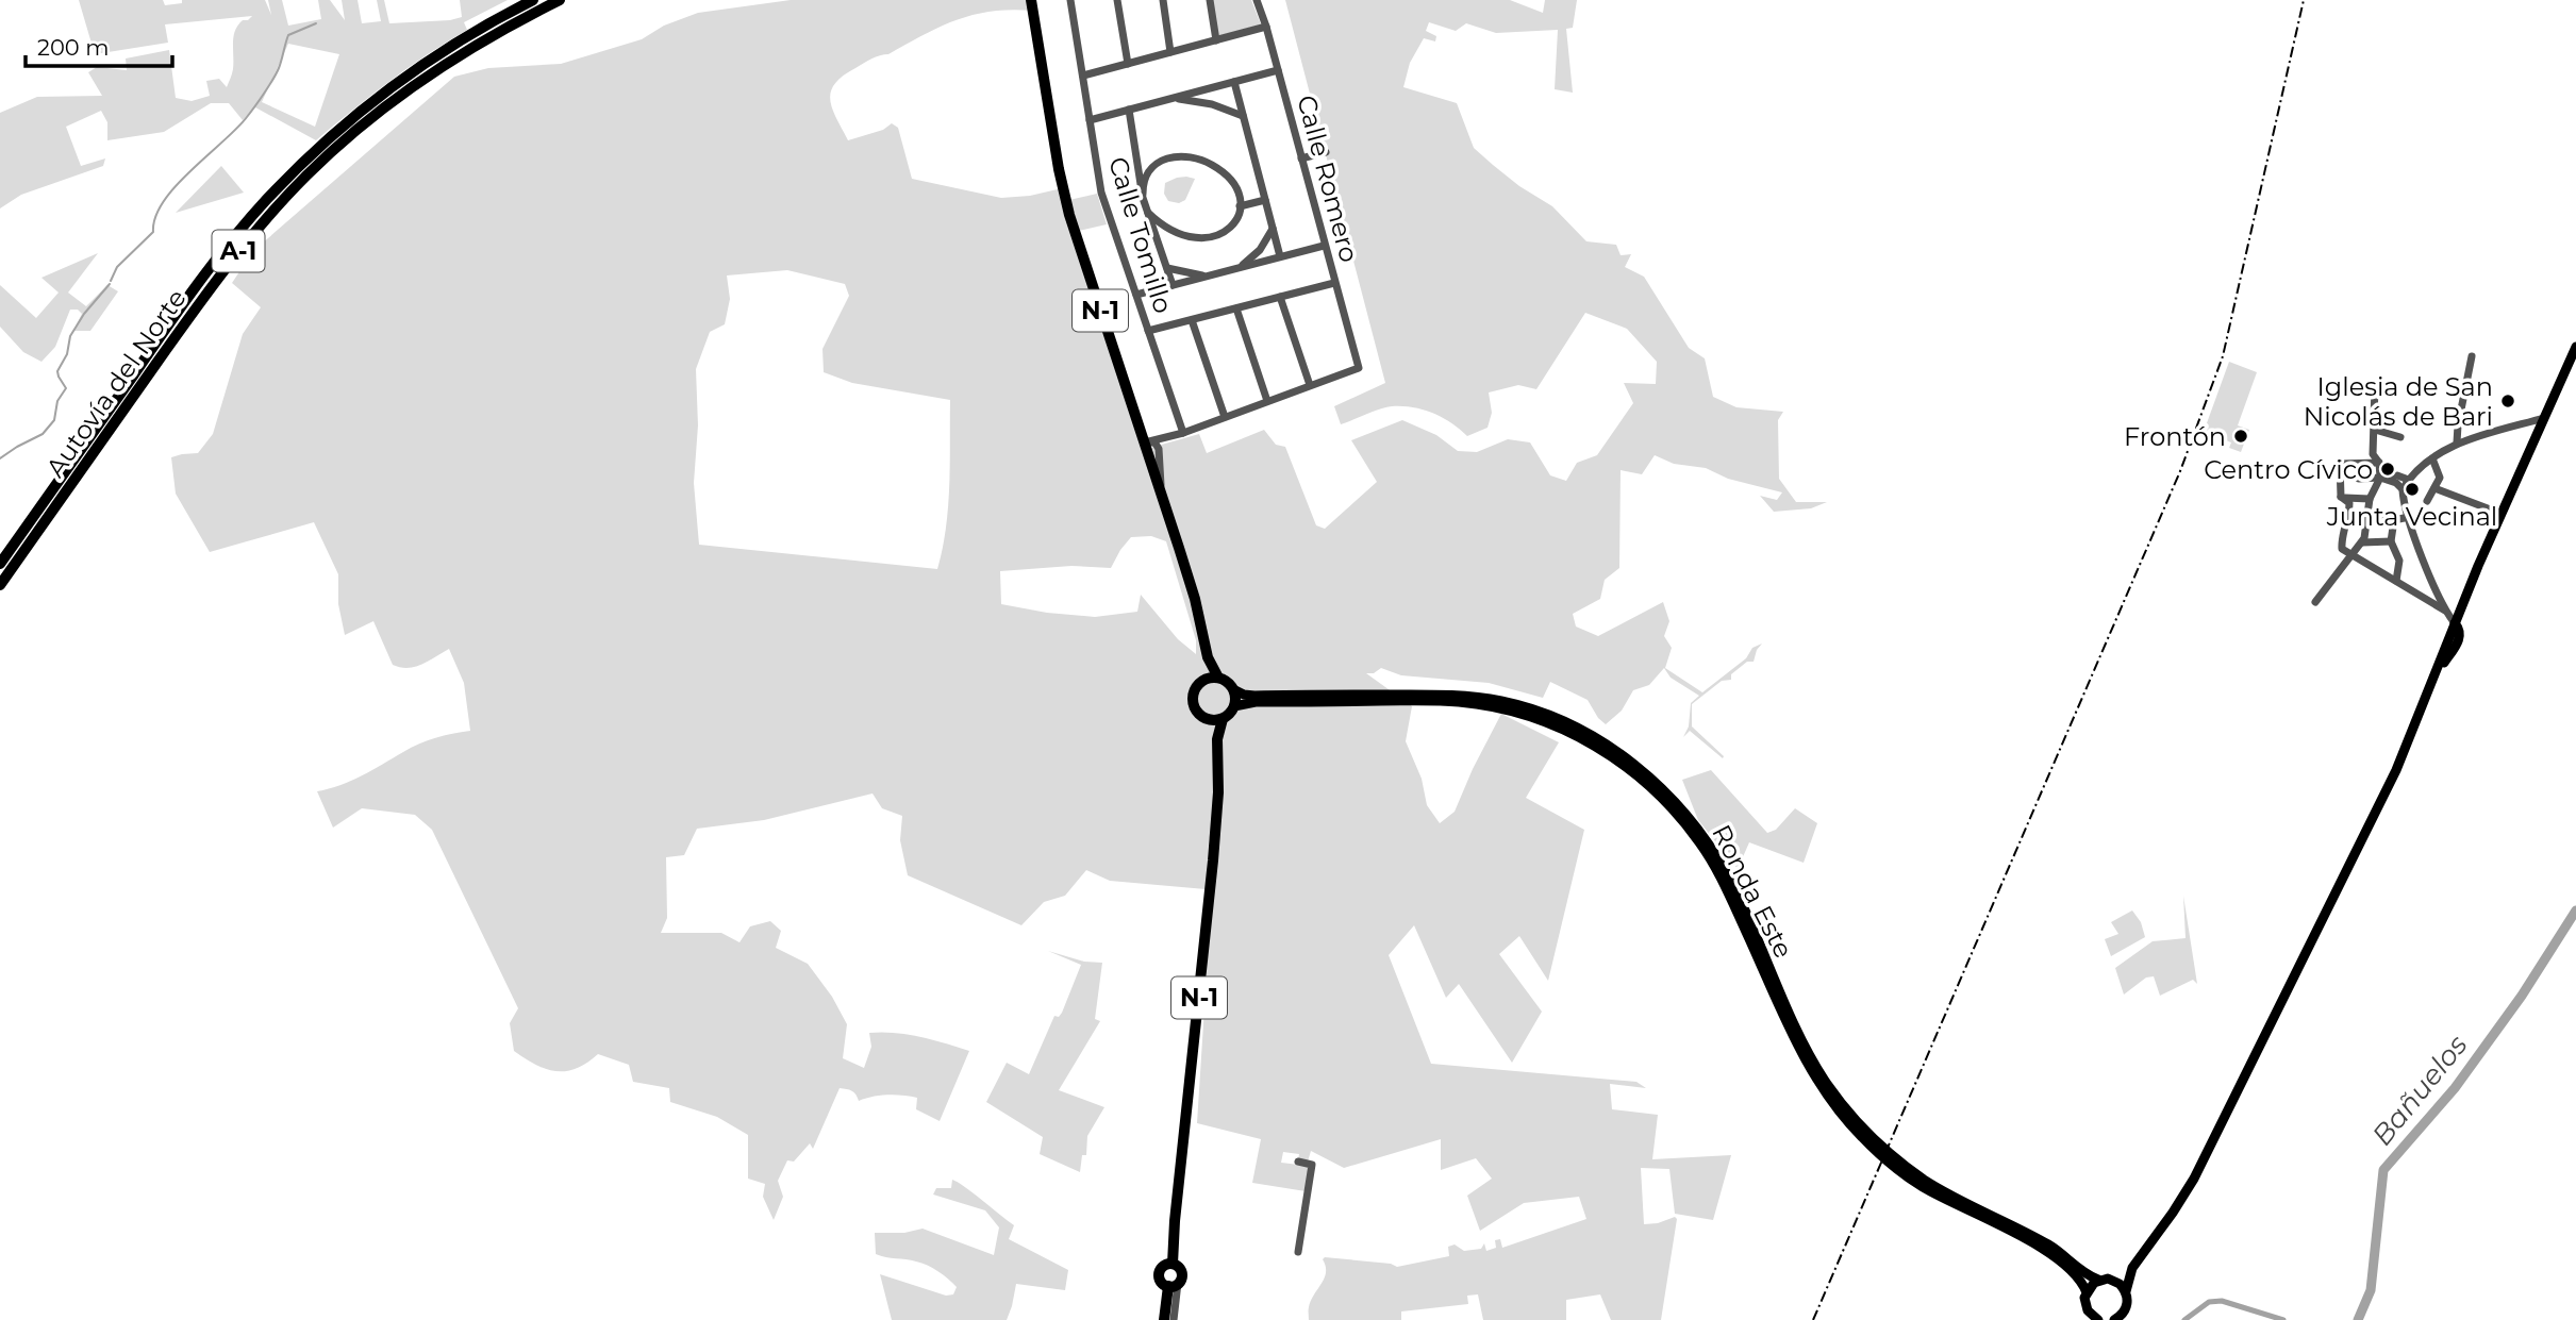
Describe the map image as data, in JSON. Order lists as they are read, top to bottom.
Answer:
{
  "streets": {
    "highway": ["A-1", "N-1", "Autovía del Norte"],
    "main road": ["Ronda Este"],
    "street": ["Calle Romero", "Calle Tomillo"]
  },
  "crossings": [
    ["N-1", "Ronda Este"]
  ],
  "water": ["Bañuelos"],
  "places": [
    "Iglesia de San Nicolás de Bari",
    "Frontón",
    "Centro Cívico",
    "Junta Vecinal"
  ],
  "scale_bar": "200 m"
}
